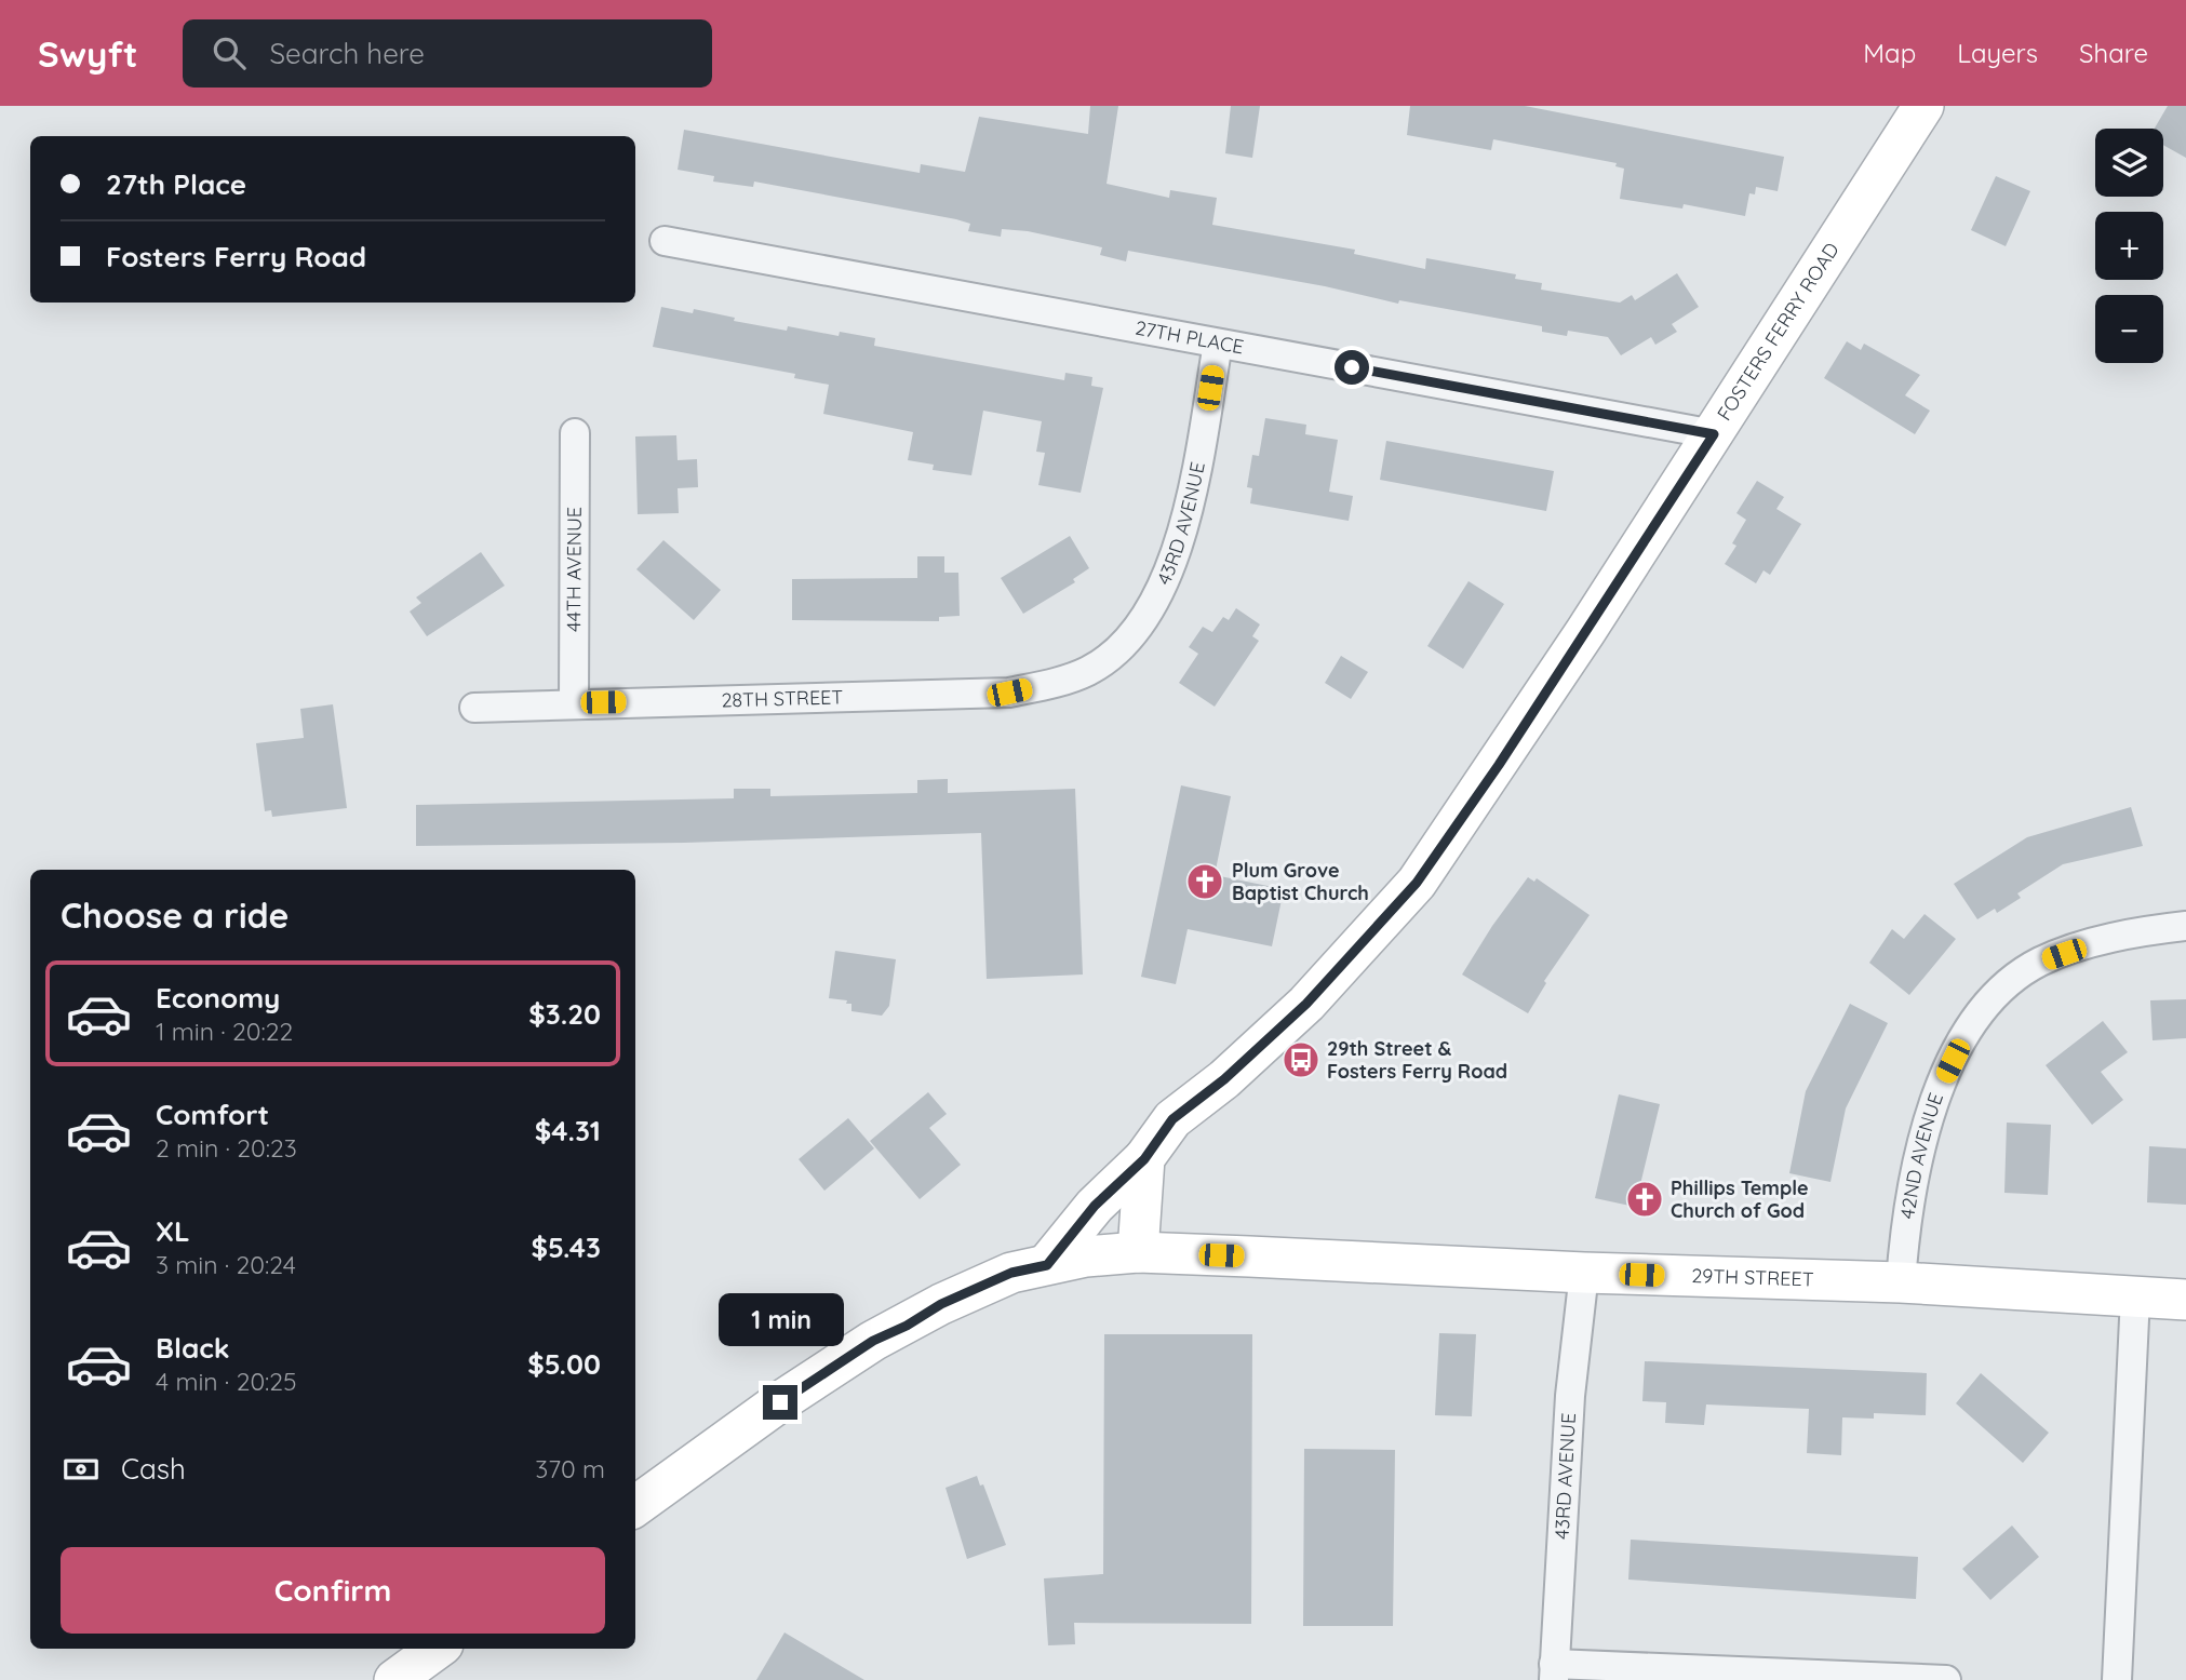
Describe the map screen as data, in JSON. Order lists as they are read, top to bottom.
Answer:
{
  "streets": {
    "street": [
      "FOSTERS FERRY ROAD",
      "27TH PLACE",
      "43RD AVENUE",
      "44TH AVENUE",
      "28TH STREET",
      "42ND AVENUE",
      "29TH STREET"
    ]
  },
  "crossings": [
    ["FOSTERS FERRY ROAD", "27TH PLACE"],
    ["27TH PLACE", "43RD AVENUE"],
    ["43RD AVENUE", "28TH STREET"],
    ["43RD AVENUE", "29TH STREET"],
    ["44TH AVENUE", "28TH STREET"],
    ["42ND AVENUE", "29TH STREET"]
  ],
  "places": {
    "church": ["Plum Grove Baptist Church", "Phillips Temple Church of God"],
    "bus stop": ["29th Street & Fosters Ferry Road"]
  },
  "page": {
    "header": "Swyft",
    "search": "Search here",
    "nav": ["Map", "Layers", "Share"],
    "map_buttons": ["+", "−"],
    "banner": ["27th Place", "Fosters Ferry Road"],
    "heading": "Choose a ride",
    "list": [
      {
        "name": "Economy",
        "note": "1 min · 20:22",
        "value": "$3.20"
      },
      {
        "name": "Comfort",
        "note": "2 min · 20:23",
        "value": "$4.31"
      },
      {
        "name": "XL",
        "note": "3 min · 20:24",
        "value": "$5.43"
      },
      {
        "name": "Black",
        "note": "4 min · 20:25",
        "value": "$5.00"
      }
    ],
    "bubble": "1 min",
    "pay": ["Cash", "370 m"],
    "buttons": "Confirm"
  }
}
